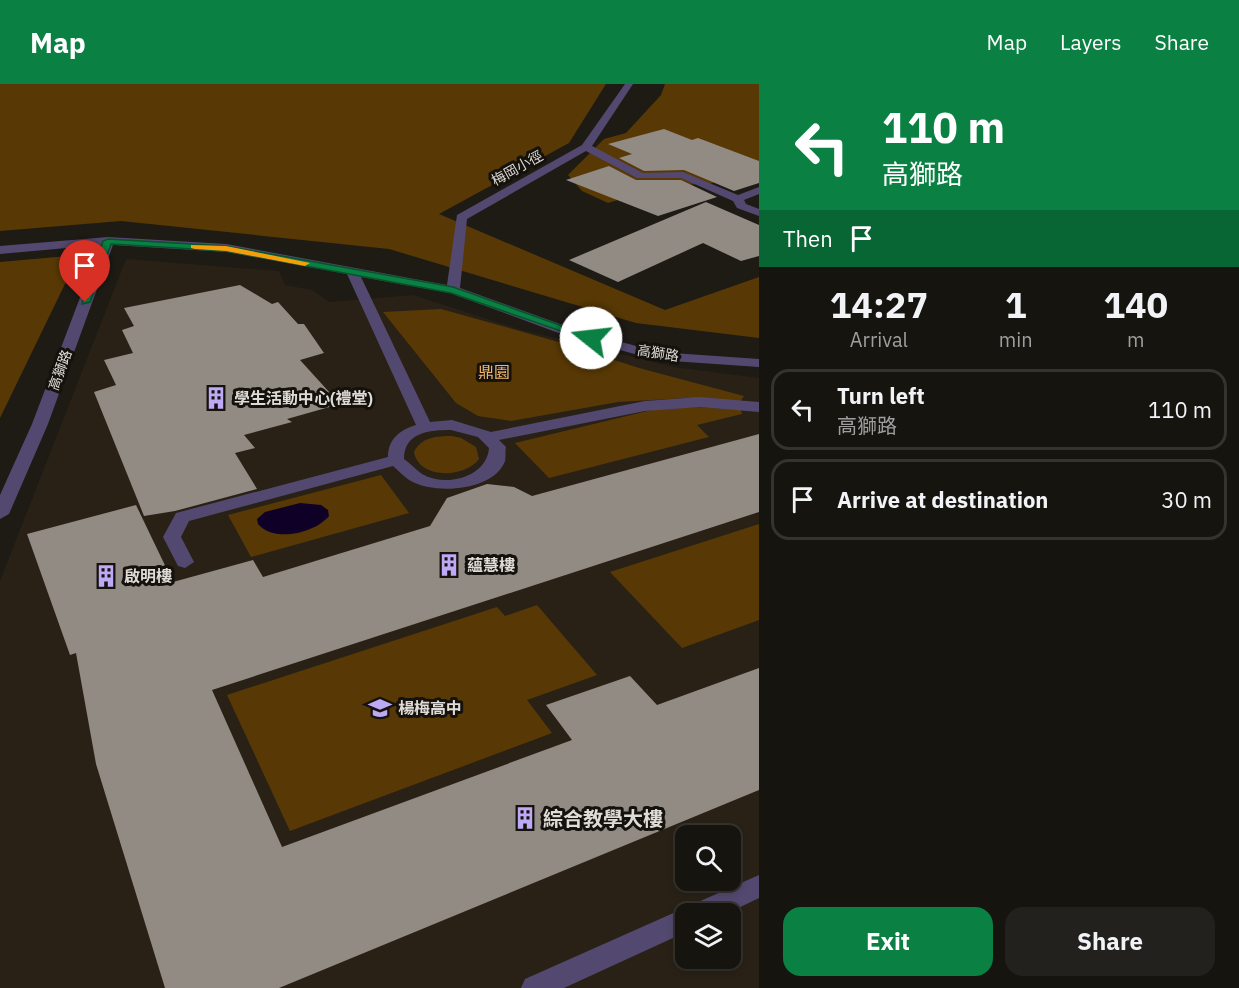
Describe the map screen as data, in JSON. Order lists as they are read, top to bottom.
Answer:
{
  "streets": {
    "street": ["梅岡小徑", "高獅路"]
  },
  "crossings": [
    ["梅岡小徑", "高獅路"]
  ],
  "parks": ["鼎園"],
  "places": {
    "building": [
      "學生活動中心(禮堂)",
      "蘊慧樓",
      "啟明樓",
      "綜合教學大樓"
    ],
    "school or university": ["楊梅高中"]
  },
  "page": {
    "header": "Map",
    "nav": ["Map", "Layers", "Share"],
    "turn": ["110 m", "高獅路"],
    "then": "Then",
    "eta": [
      "14:27",
      "Arrival",
      "1",
      "min",
      "140",
      "m"
    ],
    "list": [
      {
        "name": "Turn left",
        "note": "高獅路",
        "value": "110 m"
      },
      {
        "name": "Arrive at destination",
        "value": "30 m"
      }
    ],
    "buttons": ["Exit", "Share"]
  }
}
